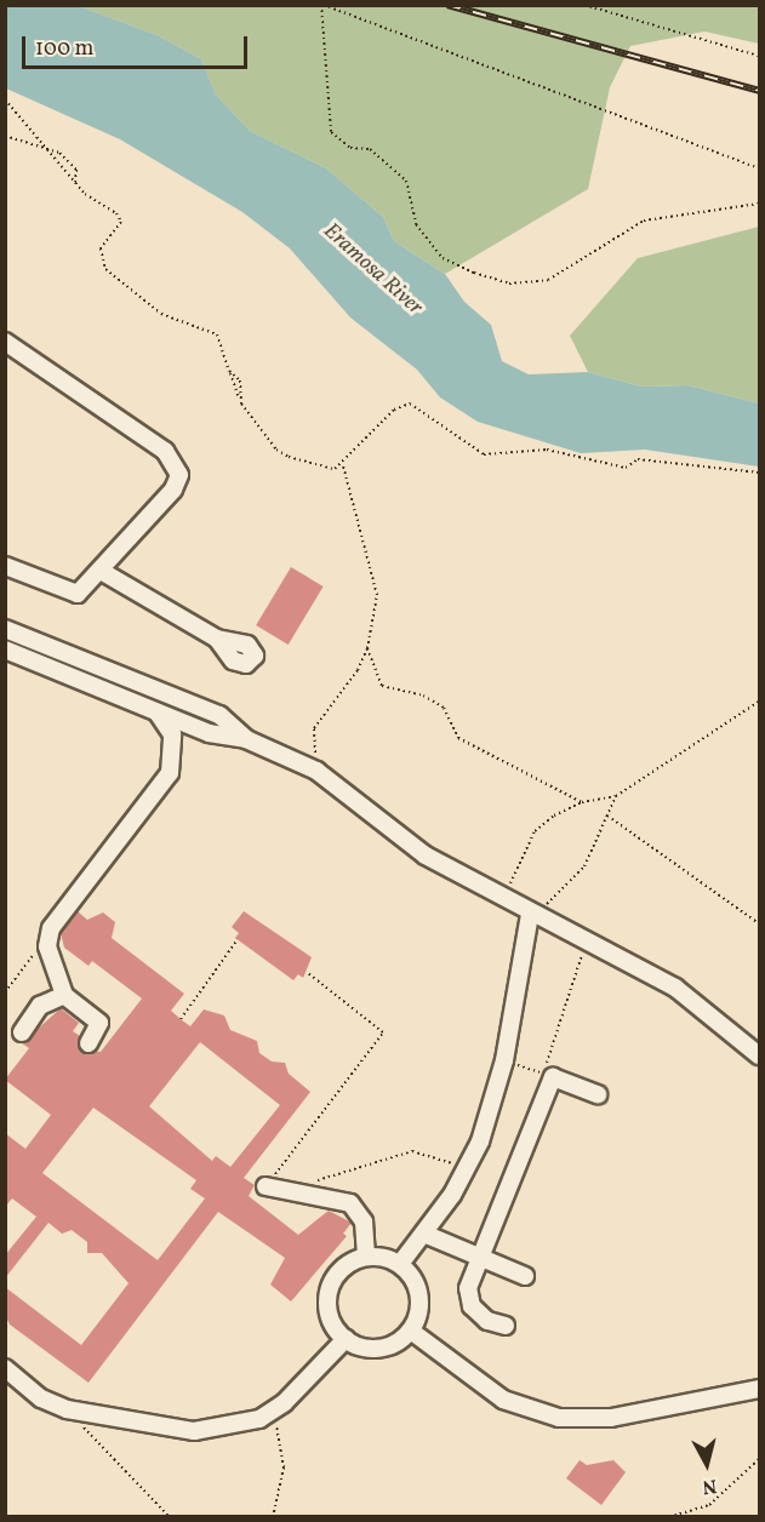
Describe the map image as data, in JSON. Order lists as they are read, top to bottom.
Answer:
{
  "water": ["Eramosa River"],
  "scale_bar": "100 m",
  "north": "bottom"
}
